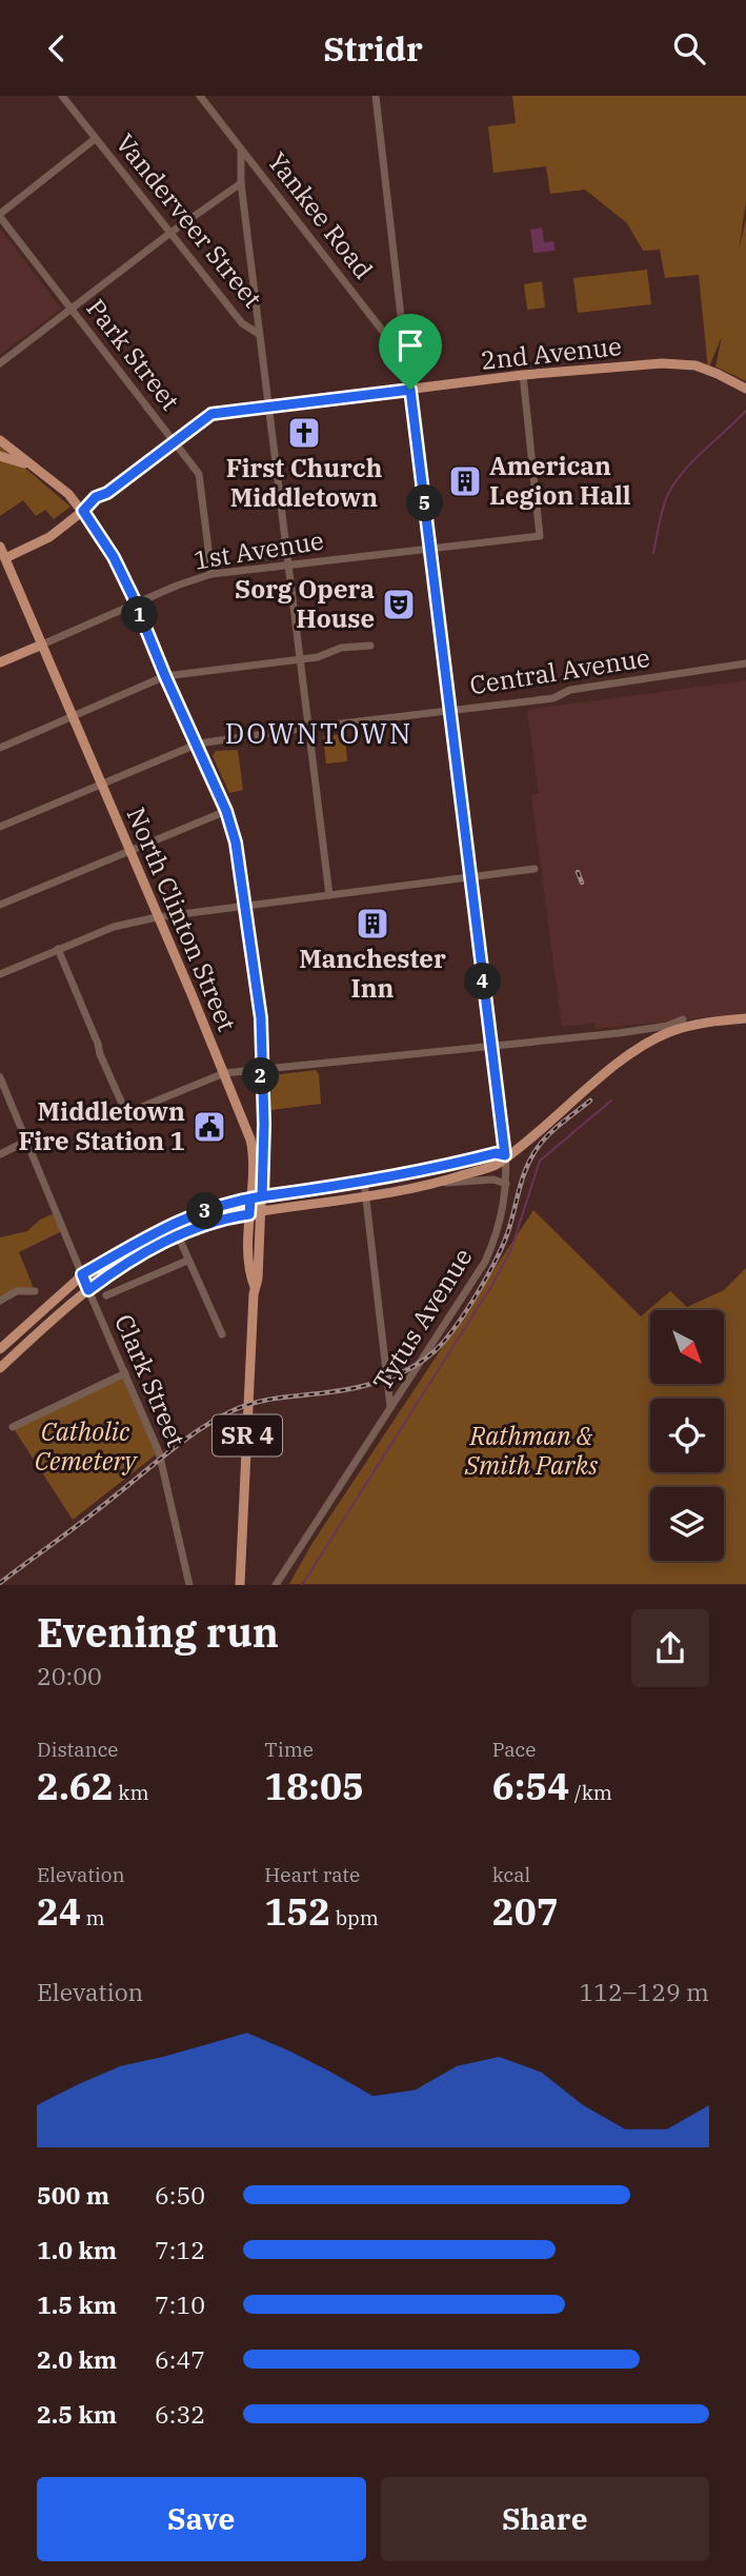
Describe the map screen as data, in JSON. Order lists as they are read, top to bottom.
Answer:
{
  "streets": {
    "main road": [
      "2nd Avenue",
      "1st Avenue",
      "North Clinton Street",
      "SR 4"
    ],
    "street": [
      "Yankee Road",
      "Vanderveer Street",
      "Park Street",
      "Central Avenue",
      "Tytus Avenue",
      "Clark Street"
    ]
  },
  "crossings": [
    ["Yankee Road", "Tytus Avenue"],
    ["2nd Avenue", "Park Street"],
    ["2nd Avenue", "1st Avenue"],
    ["2nd Avenue", "Tytus Avenue"],
    ["2nd Avenue", "SR 4"],
    ["Park Street", "1st Avenue"],
    ["1st Avenue", "Tytus Avenue"],
    ["1st Avenue", "SR 4"],
    ["Central Avenue", "North Clinton Street"],
    ["Central Avenue", "Tytus Avenue"],
    ["Central Avenue", "SR 4"],
    ["North Clinton Street", "SR 4"]
  ],
  "districts": ["DOWNTOWN"],
  "parks": ["Catholic Cemetery", "Rathman & Smith Parks"],
  "places": {
    "church": ["First Church Middletown"],
    "building": ["American Legion Hall", "Manchester Inn"],
    "theatre": ["Sorg Opera House"],
    "public building": ["Middletown Fire Station 1"]
  },
  "north": "bottom right",
  "page": {
    "header": "Stridr",
    "pins": [
      "5",
      "1",
      "4",
      "2",
      "3"
    ],
    "heading": ["Evening run", "20:00"],
    "stats": [
      ["Distance", "2.62 km"],
      ["Time", "18:05"],
      ["Pace", "6:54 /km"],
      ["Elevation", "24 m"],
      ["Heart rate", "152 bpm"],
      ["kcal", "207"]
    ],
    "chart": ["Elevation", "112–129 m"],
    "list": [
      {
        "name": "500 m",
        "note": "6:50"
      },
      {
        "name": "1.0 km",
        "note": "7:12"
      },
      {
        "name": "1.5 km",
        "note": "7:10"
      },
      {
        "name": "2.0 km",
        "note": "6:47"
      },
      {
        "name": "2.5 km",
        "note": "6:32"
      }
    ],
    "buttons": ["Save", "Share"]
  }
}
